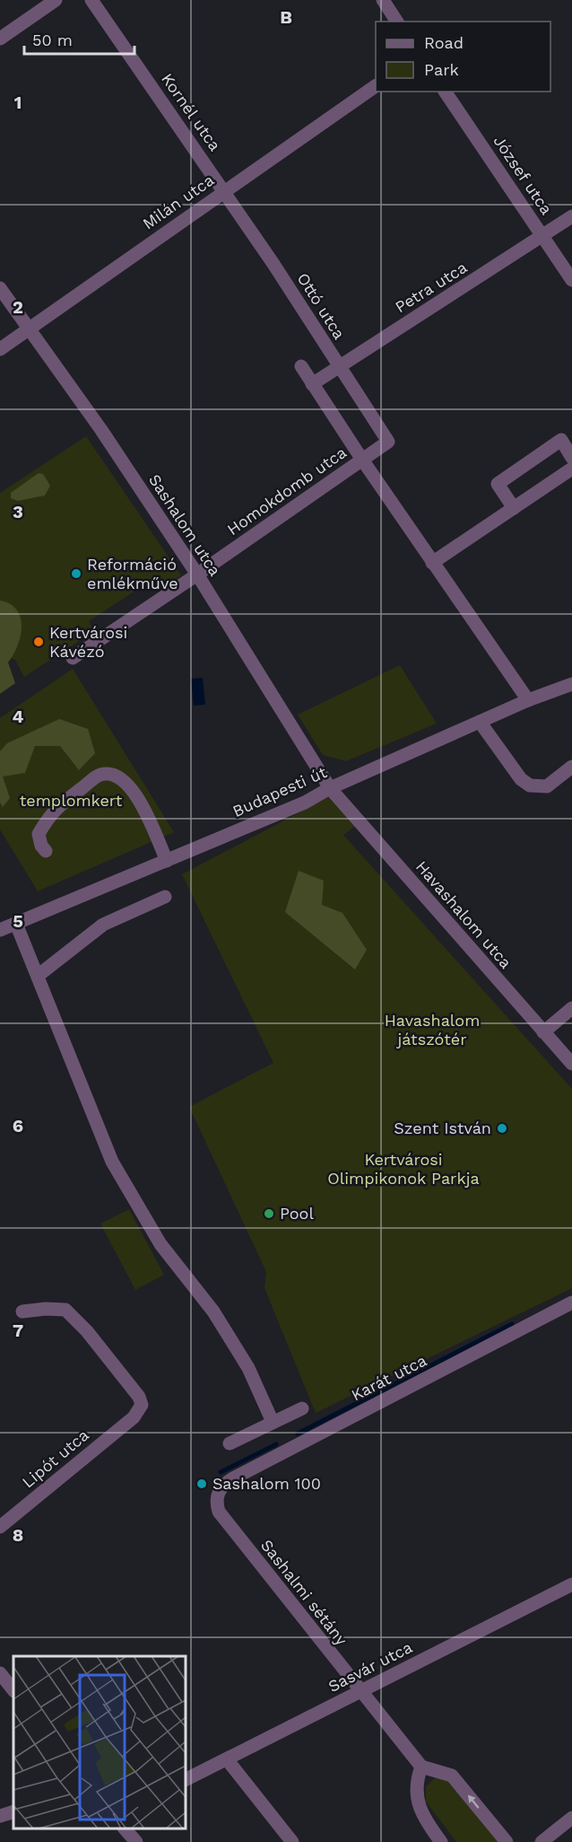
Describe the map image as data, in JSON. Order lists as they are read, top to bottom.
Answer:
{
  "streets": {
    "street": [
      "Kornél utca",
      "József utca",
      "Milán utca",
      "Petra utca",
      "Ottó utca",
      "Homokdomb utca",
      "Sashalom utca",
      "Budapesti út",
      "Havashalom utca",
      "Karát utca",
      "Lipót utca",
      "Sashalmi sétány",
      "Sasvár utca"
    ]
  },
  "crossings": [
    ["Kornél utca", "Milán utca"],
    ["Kornél utca", "Ottó utca"],
    ["József utca", "Petra utca"],
    ["Milán utca", "Ottó utca"],
    ["Milán utca", "Sashalom utca"],
    ["Petra utca", "Ottó utca"],
    ["Ottó utca", "Homokdomb utca"],
    ["Homokdomb utca", "Sashalom utca"],
    ["Sashalom utca", "Budapesti út"],
    ["Sashalom utca", "Havashalom utca"],
    ["Budapesti út", "Havashalom utca"],
    ["Karát utca", "Sashalmi sétány"],
    ["Sashalmi sétány", "Sasvár utca"]
  ],
  "parks": ["templomkert", "Havashalom játszótér", "Kertvárosi Olimpikonok Parkja"],
  "places": [
    "Reformáció emlékműve",
    "Kertvárosi Kávézó",
    "Szent István",
    "Pool",
    "Sashalom 100"
  ],
  "legend": ["Road", "Park"],
  "scale_bar": "50 m",
  "grid": {
    "columns": ["B"],
    "rows": [
      "1",
      "2",
      "3",
      "4",
      "5",
      "6",
      "7",
      "8"
    ]
  }
}
